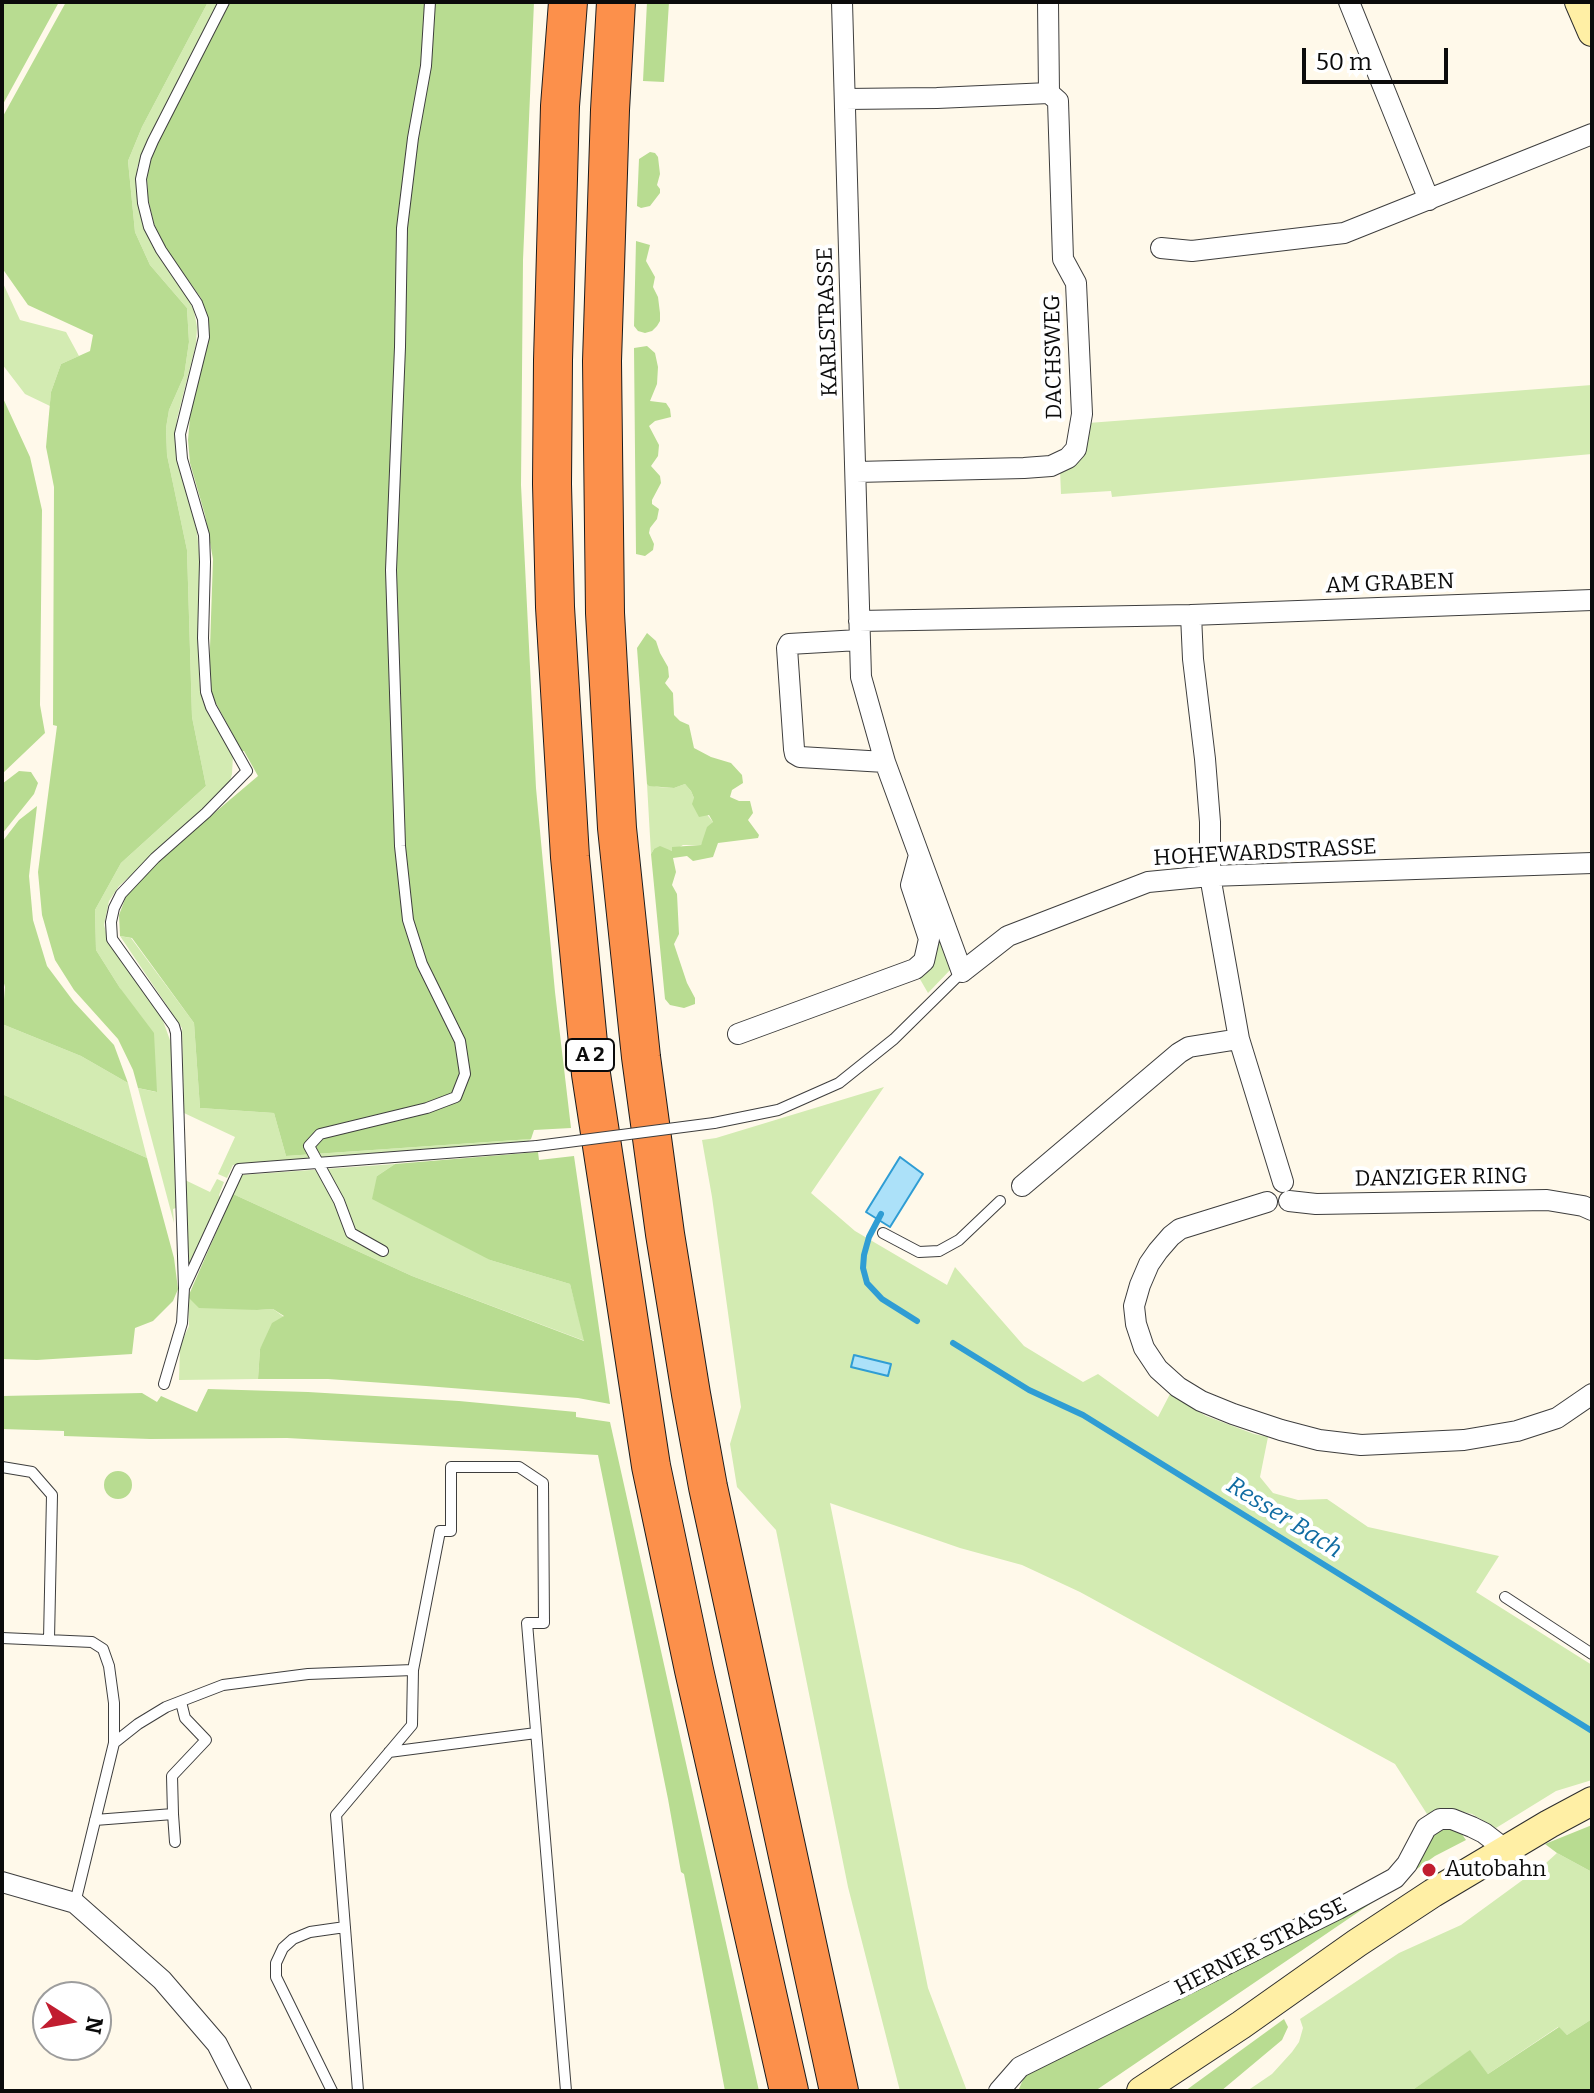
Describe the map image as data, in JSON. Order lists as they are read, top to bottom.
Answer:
{
  "streets": {
    "highway": ["A 2"],
    "main road": ["HERNER STRASSE"],
    "street": [
      "KARLSTRASSE",
      "DACHSWEG",
      "AM GRABEN",
      "HOHEWARDSTRASSE",
      "DANZIGER RING"
    ]
  },
  "crossings": [
    ["KARLSTRASSE", "DACHSWEG"],
    ["KARLSTRASSE", "AM GRABEN"],
    ["KARLSTRASSE", "HOHEWARDSTRASSE"]
  ],
  "water": ["Resser Bach"],
  "places": ["Autobahn"],
  "scale_bar": "50 m",
  "north": "right"
}
